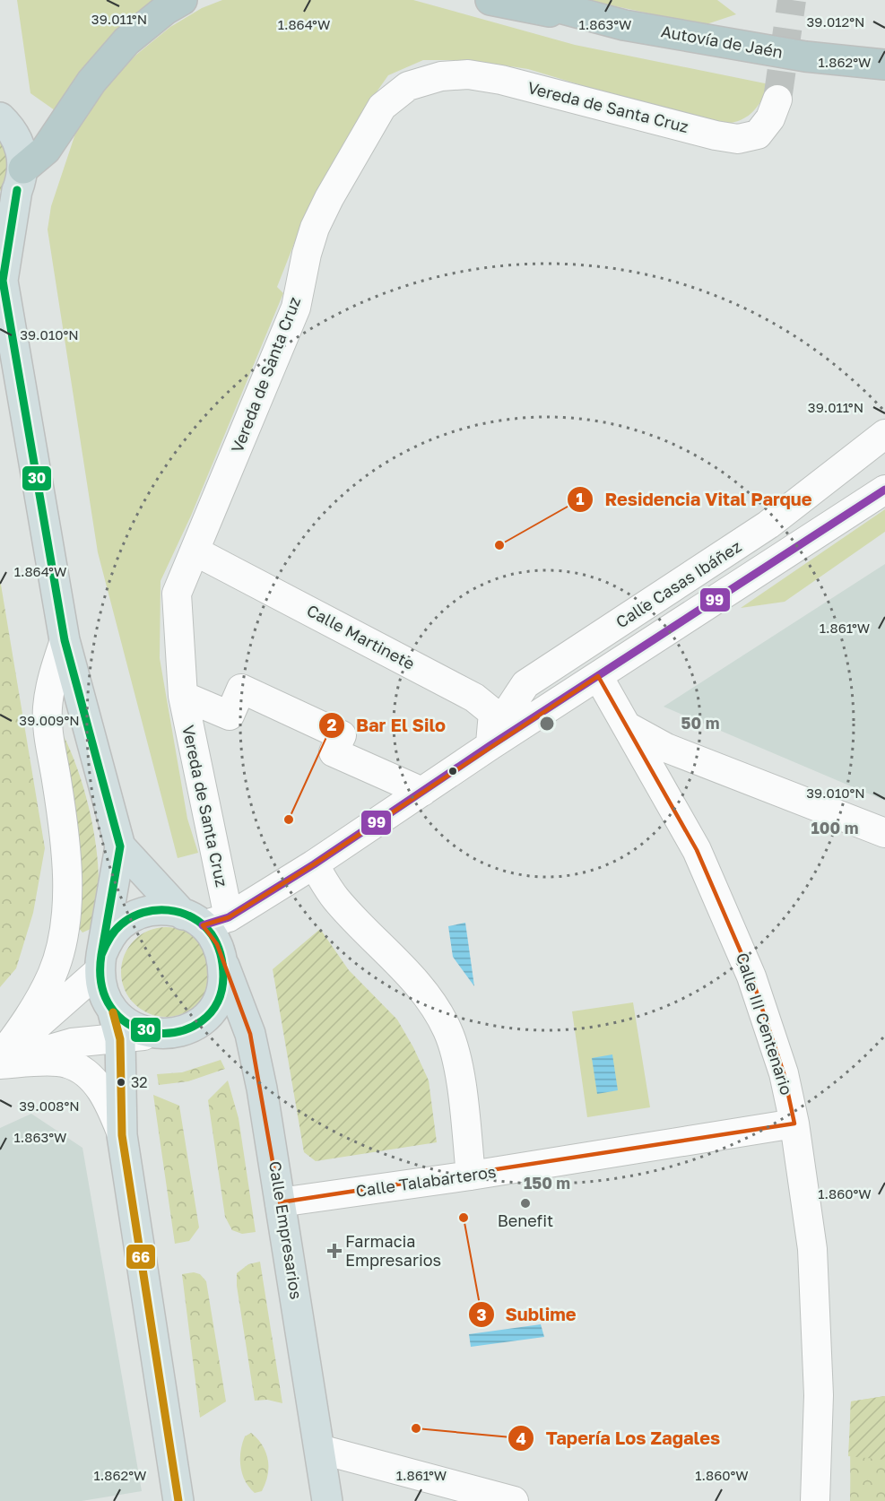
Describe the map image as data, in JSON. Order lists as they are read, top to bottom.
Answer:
{
  "streets": {
    "highway": ["Autovía de Jaén"],
    "main road": ["Calle Empresarios"],
    "street": [
      "Vereda de Santa Cruz",
      "Calle Casas Ibáñez",
      "Calle Martinete",
      "Calle III Centenario",
      "Calle Talabarteros"
    ]
  },
  "crossings": [
    ["Vereda de Santa Cruz", "Calle Casas Ibáñez"],
    ["Vereda de Santa Cruz", "Calle Martinete"],
    ["Vereda de Santa Cruz", "Calle Empresarios"],
    ["Calle Casas Ibáñez", "Calle Martinete"],
    ["Calle Casas Ibáñez", "Calle III Centenario"],
    ["Calle Casas Ibáñez", "Calle Empresarios"],
    ["Calle III Centenario", "Calle Talabarteros"],
    ["Calle Talabarteros", "Calle Empresarios"]
  ],
  "places": {
    "other": [
      "Residencia Vital Parque",
      "Bar El Silo",
      "32",
      "Benefit",
      "Sublime",
      "Tapería Los Zagales"
    ],
    "health": ["Farmacia Empresarios"]
  },
  "lines": ["transit line 30", "transit line 99", "transit line 66"],
  "coordinates": [
    "39.011°N",
    "39.012°N",
    "1.864°W",
    "1.863°W",
    "1.862°W",
    "39.010°N",
    "1.861°W",
    "39.009°N",
    "39.008°N",
    "1.860°W"
  ],
  "rings": ["50 m", "100 m", "150 m"]
}
